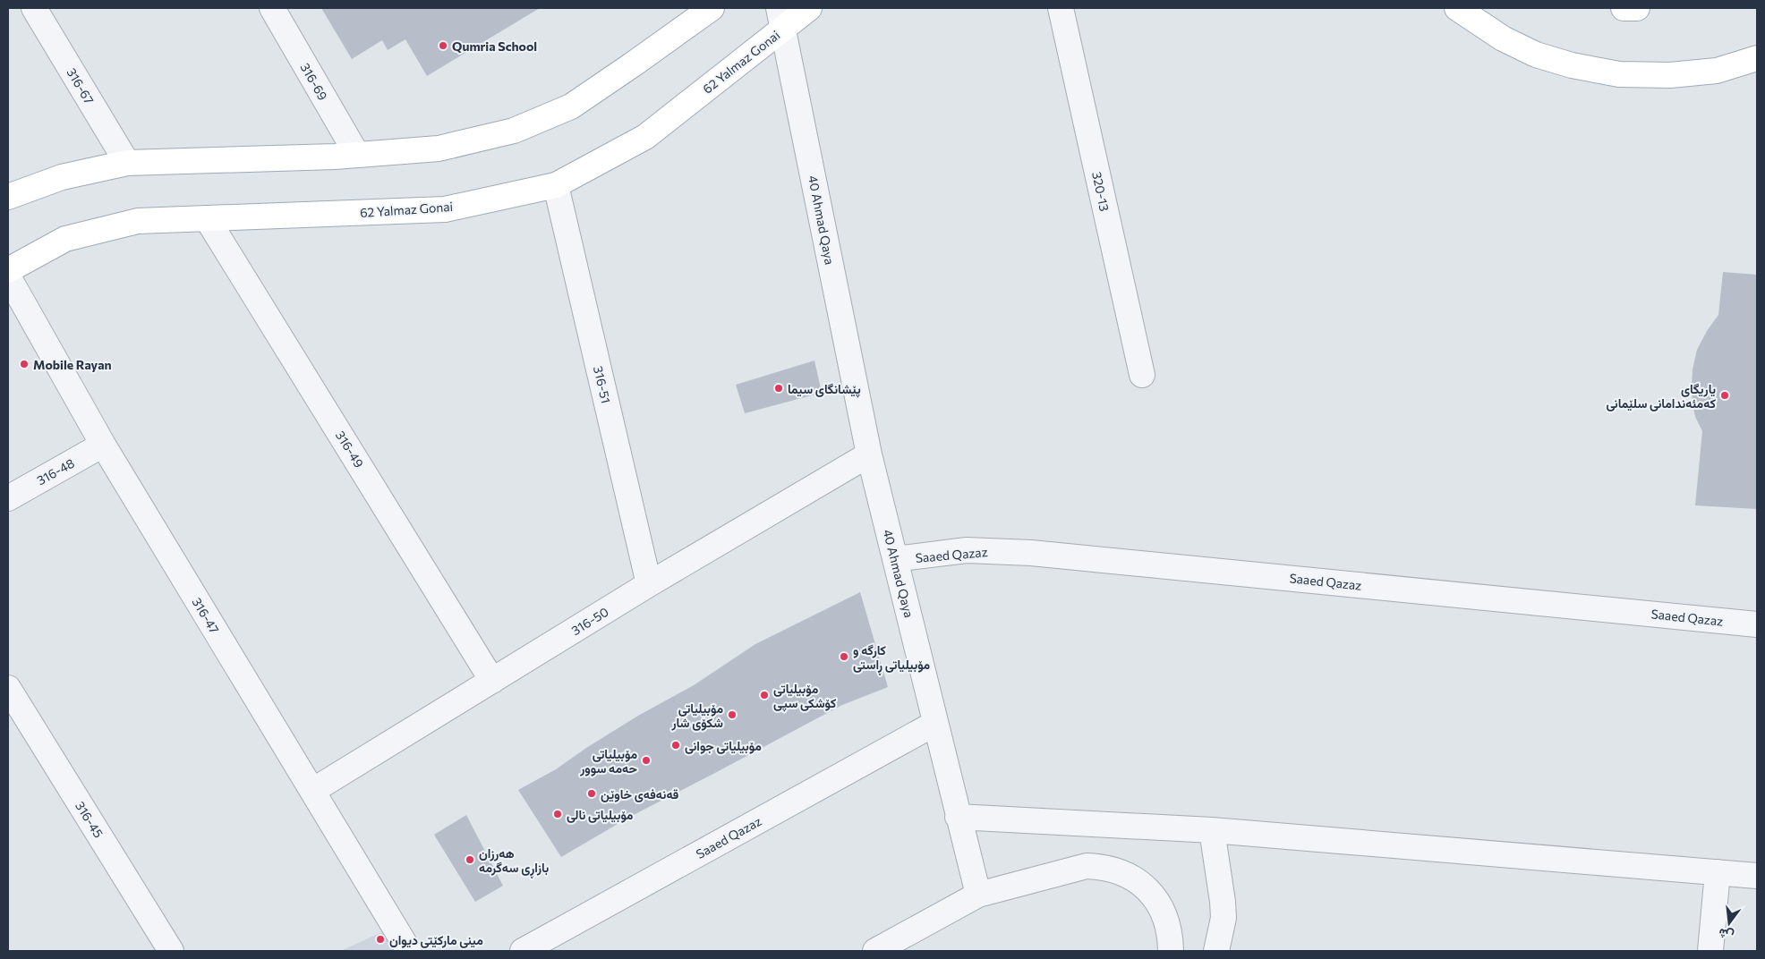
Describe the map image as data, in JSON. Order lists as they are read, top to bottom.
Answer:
{
  "streets": {
    "main road": ["62 Yalmaz Gonai"],
    "street": [
      "316-69",
      "316-67",
      "320-13",
      "40 Ahmad Qaya",
      "316-51",
      "316-49",
      "316-48",
      "Saaed Qazaz",
      "316-47",
      "316-50",
      "316-45"
    ]
  },
  "crossings": [
    ["62 Yalmaz Gonai", "40 Ahmad Qaya"],
    ["62 Yalmaz Gonai", "316-51"],
    ["62 Yalmaz Gonai", "316-49"],
    ["40 Ahmad Qaya", "Saaed Qazaz"],
    ["40 Ahmad Qaya", "316-50"],
    ["316-51", "316-50"],
    ["316-49", "316-50"],
    ["316-48", "316-47"],
    ["316-47", "316-50"]
  ],
  "places": [
    "Qumria School",
    "Mobile Rayan",
    "پێشانگای سیما",
    "یاریگای کەمئەندامانی سلێمانی",
    "کارگە و مۆبیلیاتی ڕاستی",
    "مۆبیلیاتی کۆشکی سپی",
    "مۆبیلیاتی شکۆی شار",
    "مۆبیلیاتی جوانی",
    "مۆبیلیاتی حەمە سوور",
    "قەنەفەی خاوێن",
    "مۆبیلیاتی نالی",
    "هەرزان بازاڕی سەگرمە",
    "مینی مارکێتی دیوان"
  ],
  "north": "bottom"
}
